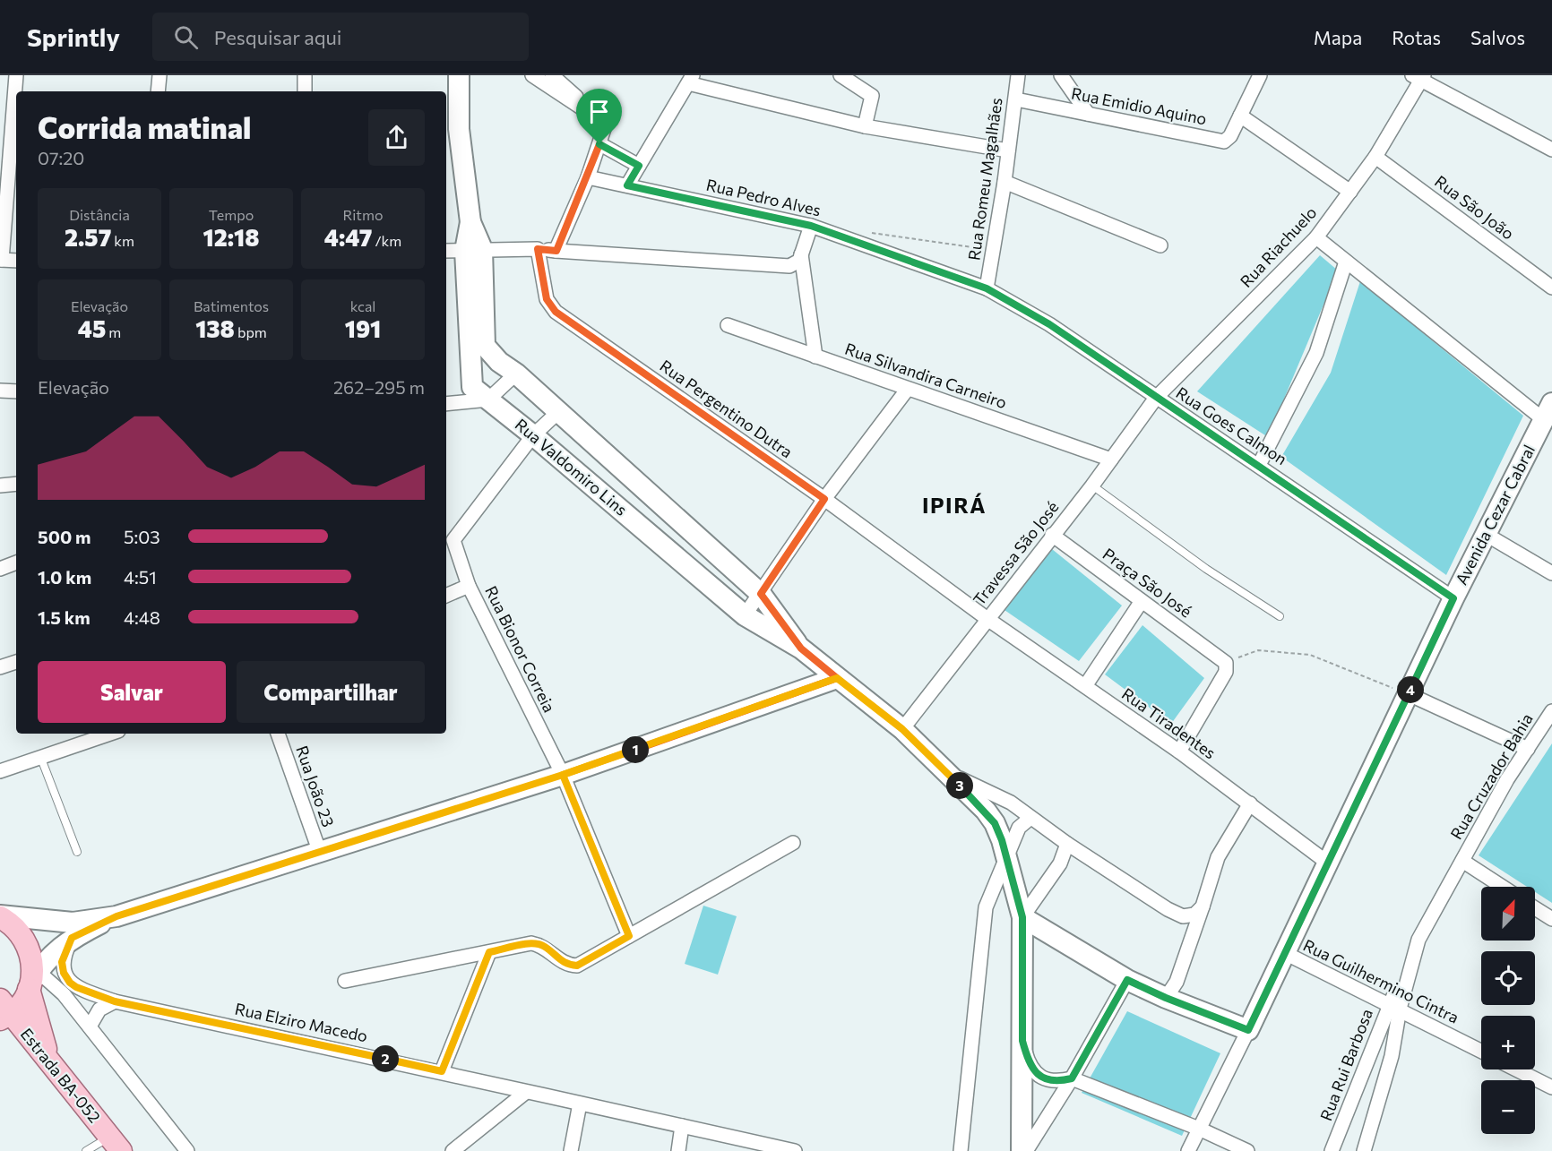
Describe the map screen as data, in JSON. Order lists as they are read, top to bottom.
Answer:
{
  "streets": {
    "main road": ["Rua Valdomiro Lins", "Avenida Cezar Cabral", "Estrada BA-052"],
    "street": [
      "Rua Emidio Aquino",
      "Rua Romeu Magalhães",
      "Rua Pedro Alves",
      "Rua São João",
      "Rua Riachuelo",
      "Rua Silvandira Carneiro",
      "Rua Pergentino Dutra",
      "Rua Goes Calmon",
      "Travessa São José",
      "Praça São José",
      "Rua Bionor Correia",
      "Rua Tiradentes",
      "Rua Cruzador Bahia",
      "Rua João 23",
      "Rua Guilhermino Cintra",
      "Rua Elziro Macedo",
      "Rua Rui Barbosa"
    ]
  },
  "crossings": [
    ["Rua Emidio Aquino", "Rua Romeu Magalhães"],
    ["Rua Romeu Magalhães", "Rua Pedro Alves"],
    ["Rua Romeu Magalhães", "Rua Goes Calmon"],
    ["Rua Pedro Alves", "Rua Goes Calmon"],
    ["Rua São João", "Rua Riachuelo"],
    ["Rua Riachuelo", "Rua Goes Calmon"],
    ["Rua Riachuelo", "Travessa São José"],
    ["Rua Silvandira Carneiro", "Travessa São José"],
    ["Rua Pergentino Dutra", "Travessa São José"],
    ["Rua Pergentino Dutra", "Rua Tiradentes"],
    ["Rua Goes Calmon", "Avenida Cezar Cabral"],
    ["Rua Goes Calmon", "Travessa São José"],
    ["Rua Valdomiro Lins", "Travessa São José"],
    ["Rua Valdomiro Lins", "Rua Bionor Correia"],
    ["Avenida Cezar Cabral", "Rua Tiradentes"],
    ["Avenida Cezar Cabral", "Rua Guilhermino Cintra"],
    ["Travessa São José", "Praça São José"],
    ["Travessa São José", "Rua Tiradentes"],
    ["Rua Cruzador Bahia", "Rua Rui Barbosa"],
    ["Rua Guilhermino Cintra", "Rua Rui Barbosa"]
  ],
  "districts": ["IPIRÁ"],
  "north": "top right",
  "page": {
    "header": "Sprintly",
    "search": "Pesquisar aqui",
    "nav": ["Mapa", "Rotas", "Salvos"],
    "heading": ["Corrida matinal", "07:20"],
    "stats": [
      ["Distância", "2.57 km"],
      ["Tempo", "12:18"],
      ["Ritmo", "4:47 /km"],
      ["Elevação", "45 m"],
      ["Batimentos", "138 bpm"],
      ["kcal", "191"]
    ],
    "chart": ["Elevação", "262–295 m"],
    "list": [
      {
        "name": "500 m",
        "note": "5:03"
      },
      {
        "name": "1.0 km",
        "note": "4:51"
      },
      {
        "name": "1.5 km",
        "note": "4:48"
      }
    ],
    "buttons": ["Salvar", "Compartilhar"],
    "pins": [
      "4",
      "1",
      "3",
      "2"
    ],
    "map_buttons": ["+", "−"]
  }
}
